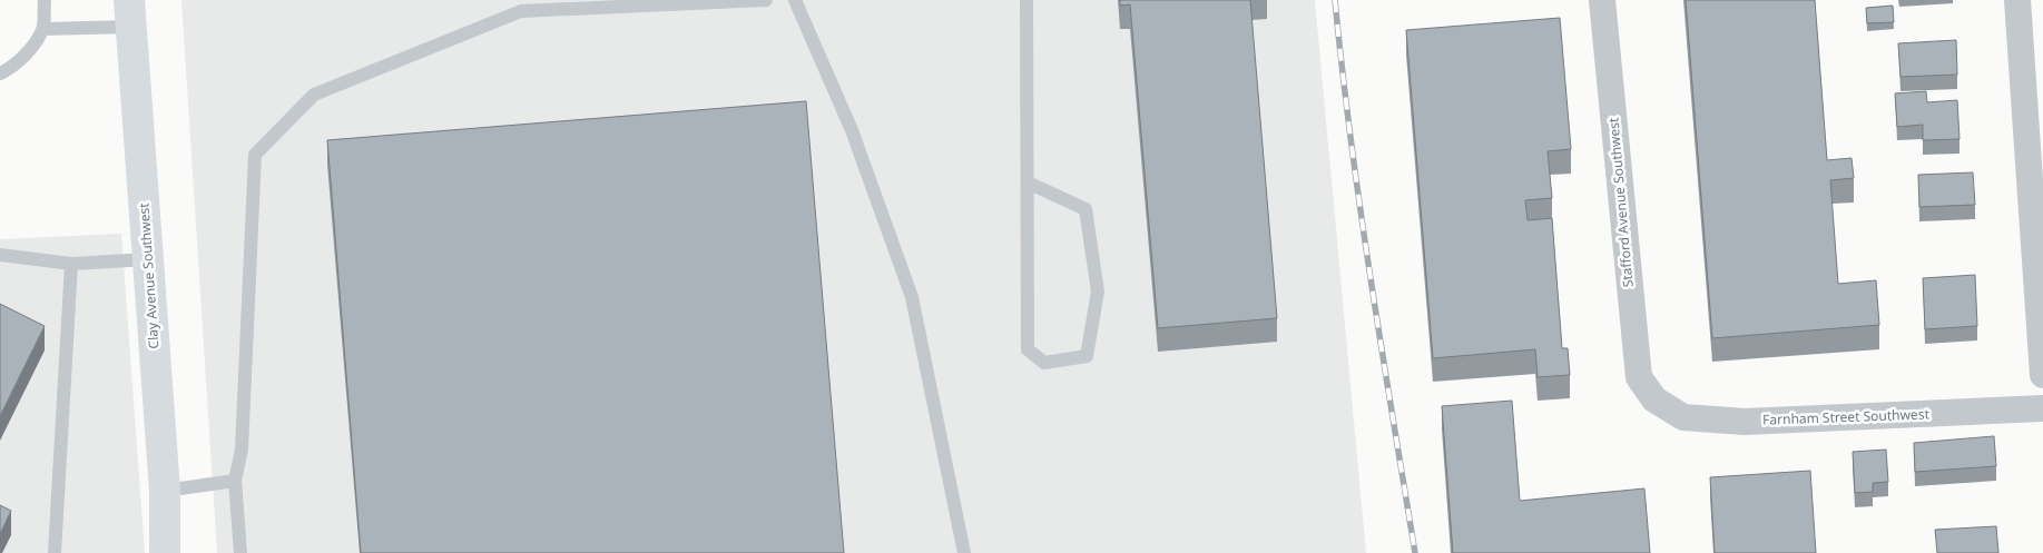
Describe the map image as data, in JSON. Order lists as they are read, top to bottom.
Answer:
{
  "streets": {
    "street": ["Stafford Avenue Southwest", "Clay Avenue Southwest", "Farnham Street Southwest"]
  },
  "crossings": [
    ["Stafford Avenue Southwest", "Farnham Street Southwest"]
  ]
}
